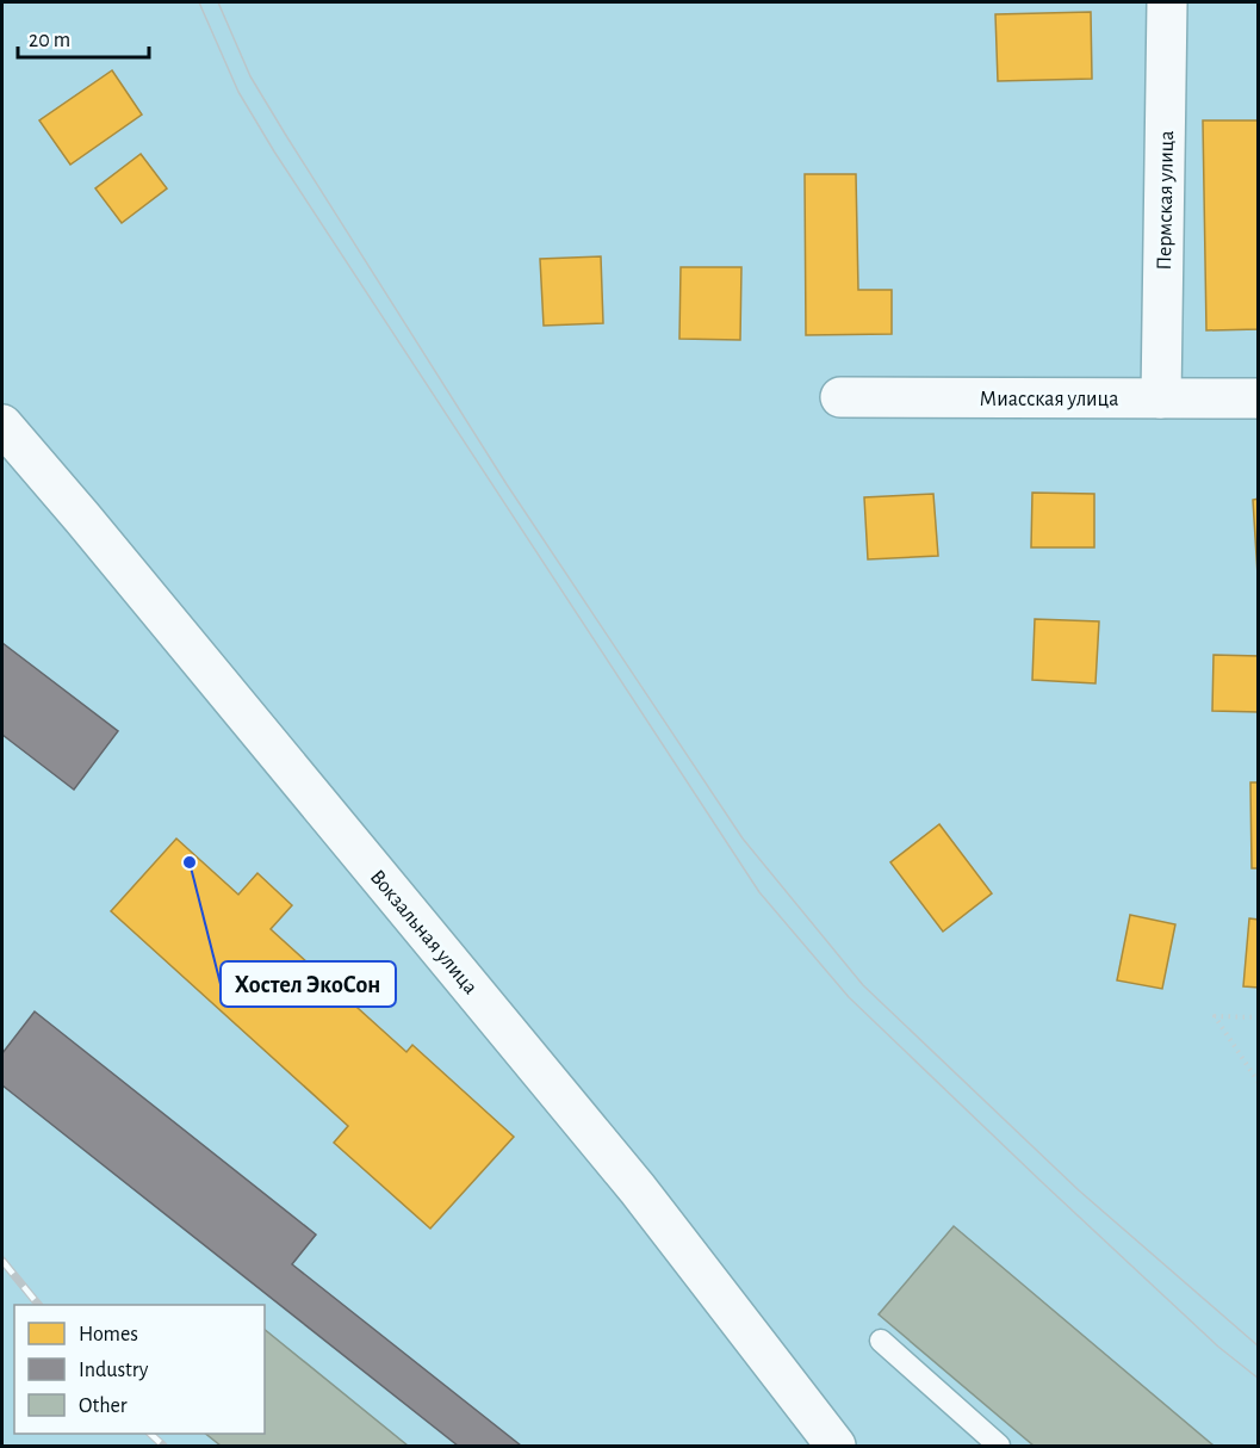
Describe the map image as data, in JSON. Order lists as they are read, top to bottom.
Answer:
{
  "streets": {
    "street": ["Пермская улица", "Миасская улица", "Вокзальная улица"]
  },
  "crossings": [
    ["Пермская улица", "Миасская улица"]
  ],
  "places": ["Хостел ЭкоСон"],
  "legend": ["Homes", "Industry", "Other"],
  "scale_bar": "20 m"
}
